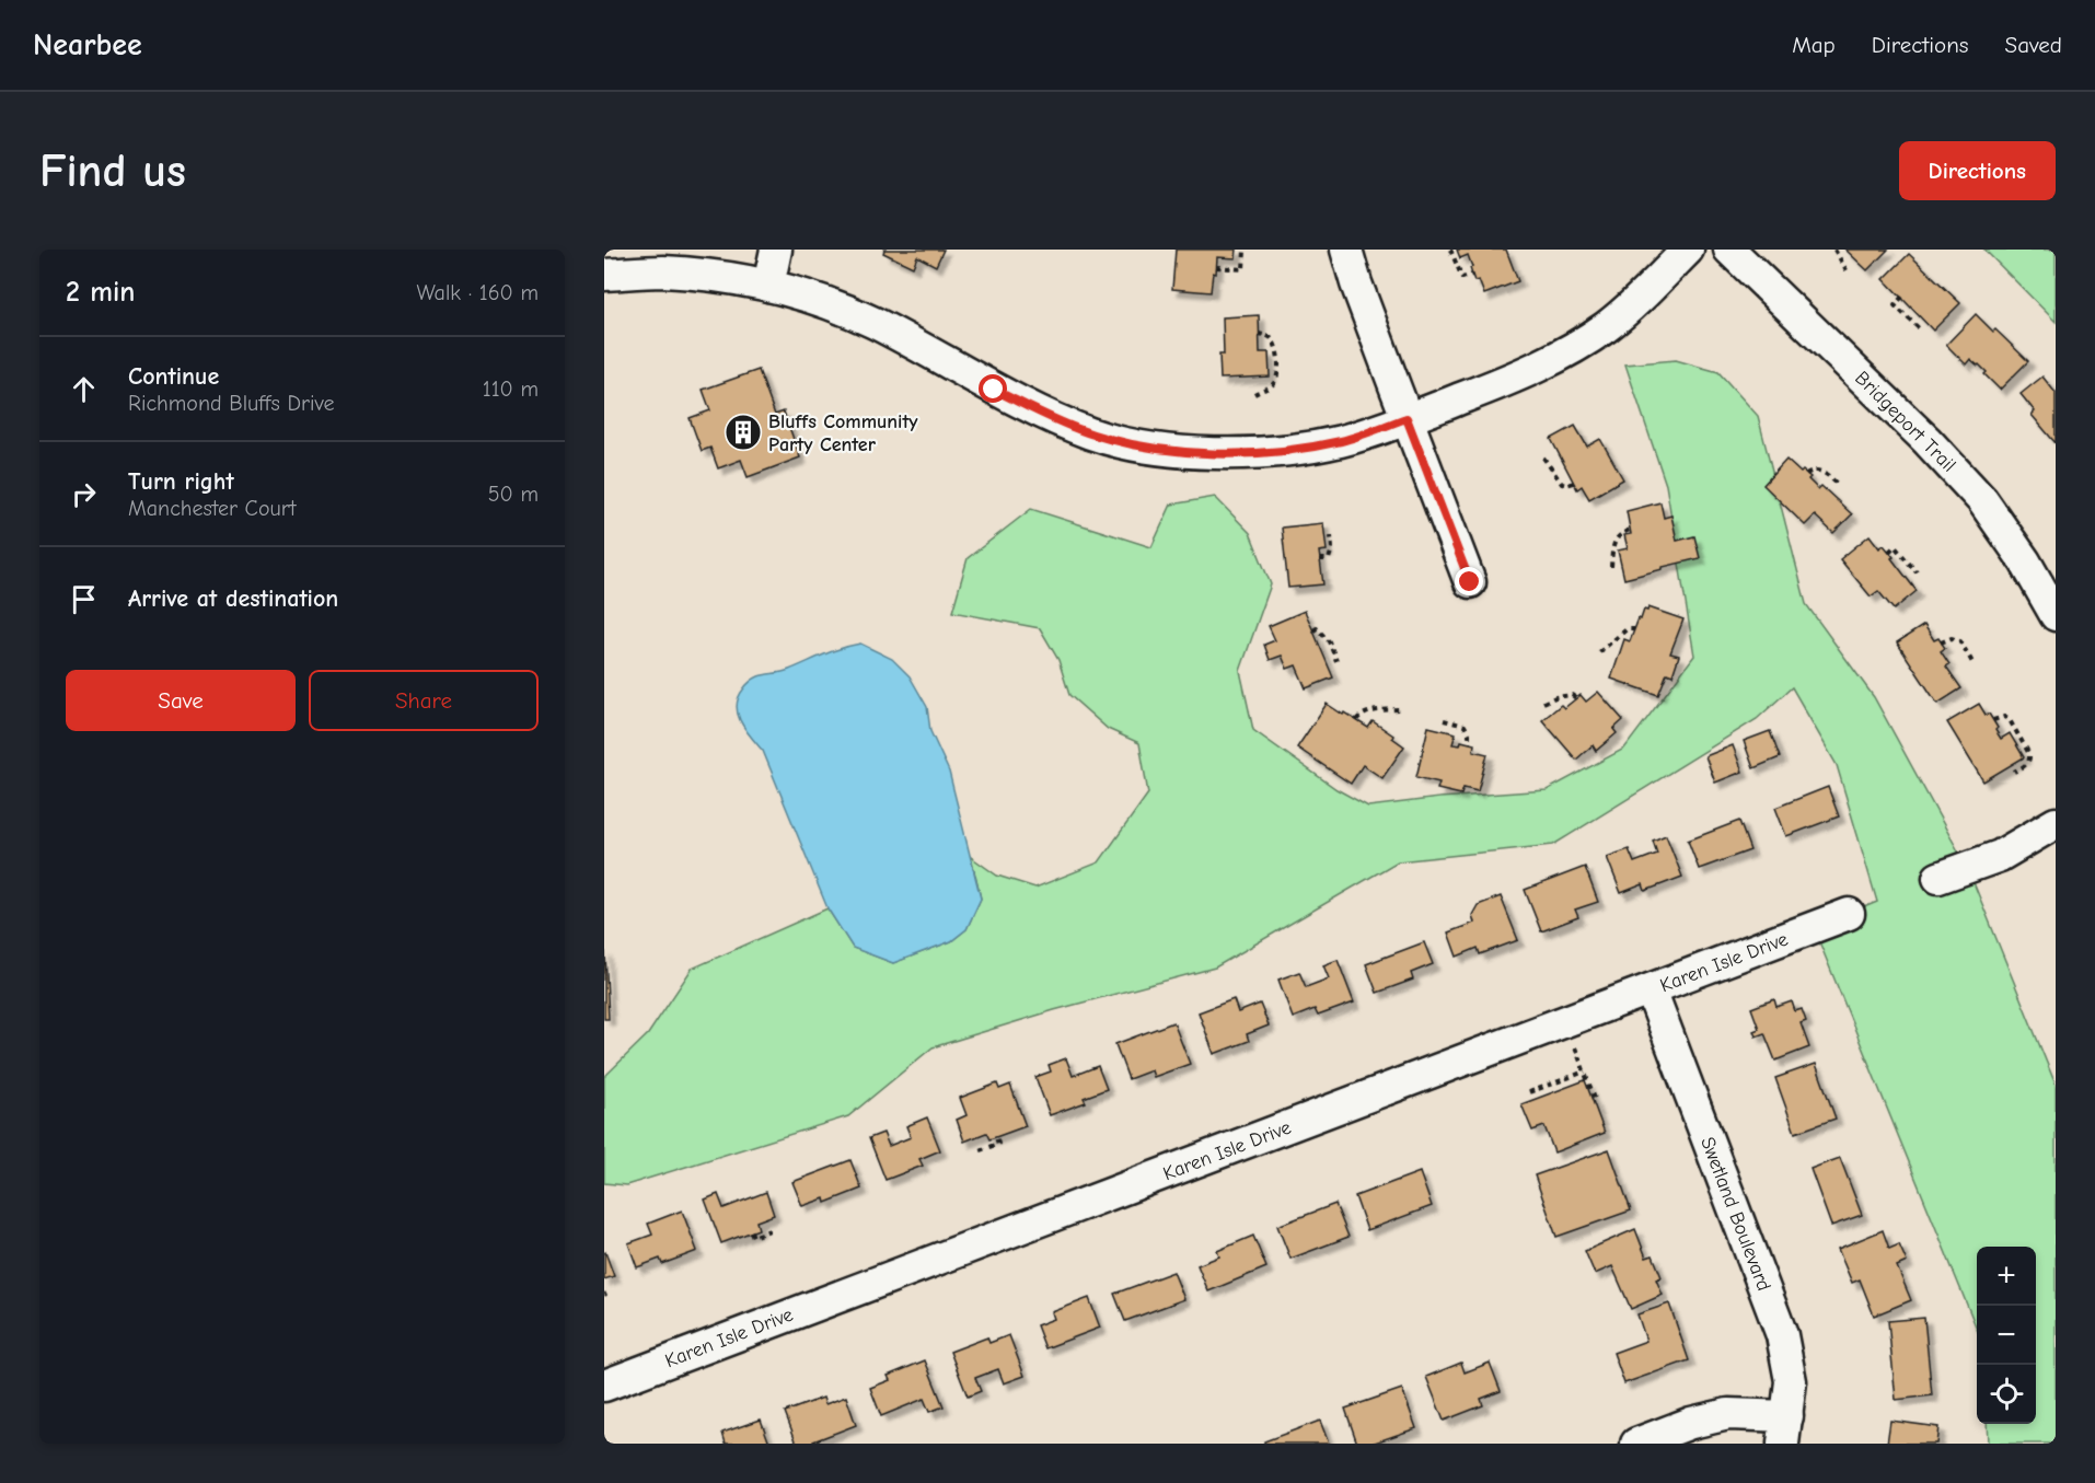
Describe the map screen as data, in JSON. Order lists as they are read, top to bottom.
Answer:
{
  "streets": {
    "street": ["Bridgeport Trail", "Karen Isle Drive", "Swetland Boulevard"]
  },
  "crossings": [
    ["Karen Isle Drive", "Swetland Boulevard"]
  ],
  "places": {
    "building": ["Bluffs Community Party Center"]
  },
  "page": {
    "header": "Nearbee",
    "nav": ["Map", "Directions", "Saved"],
    "buttons": [
      "Directions",
      ["Save", "Share"]
    ],
    "title": "Find us",
    "heading": ["2 min", "Walk · 160 m"],
    "list": [
      ["Continue", "Richmond Bluffs Drive", "110 m"],
      ["Turn right", "Manchester Court", "50 m"],
      "Arrive at destination"
    ],
    "map_buttons": ["+", "−"]
  }
}
